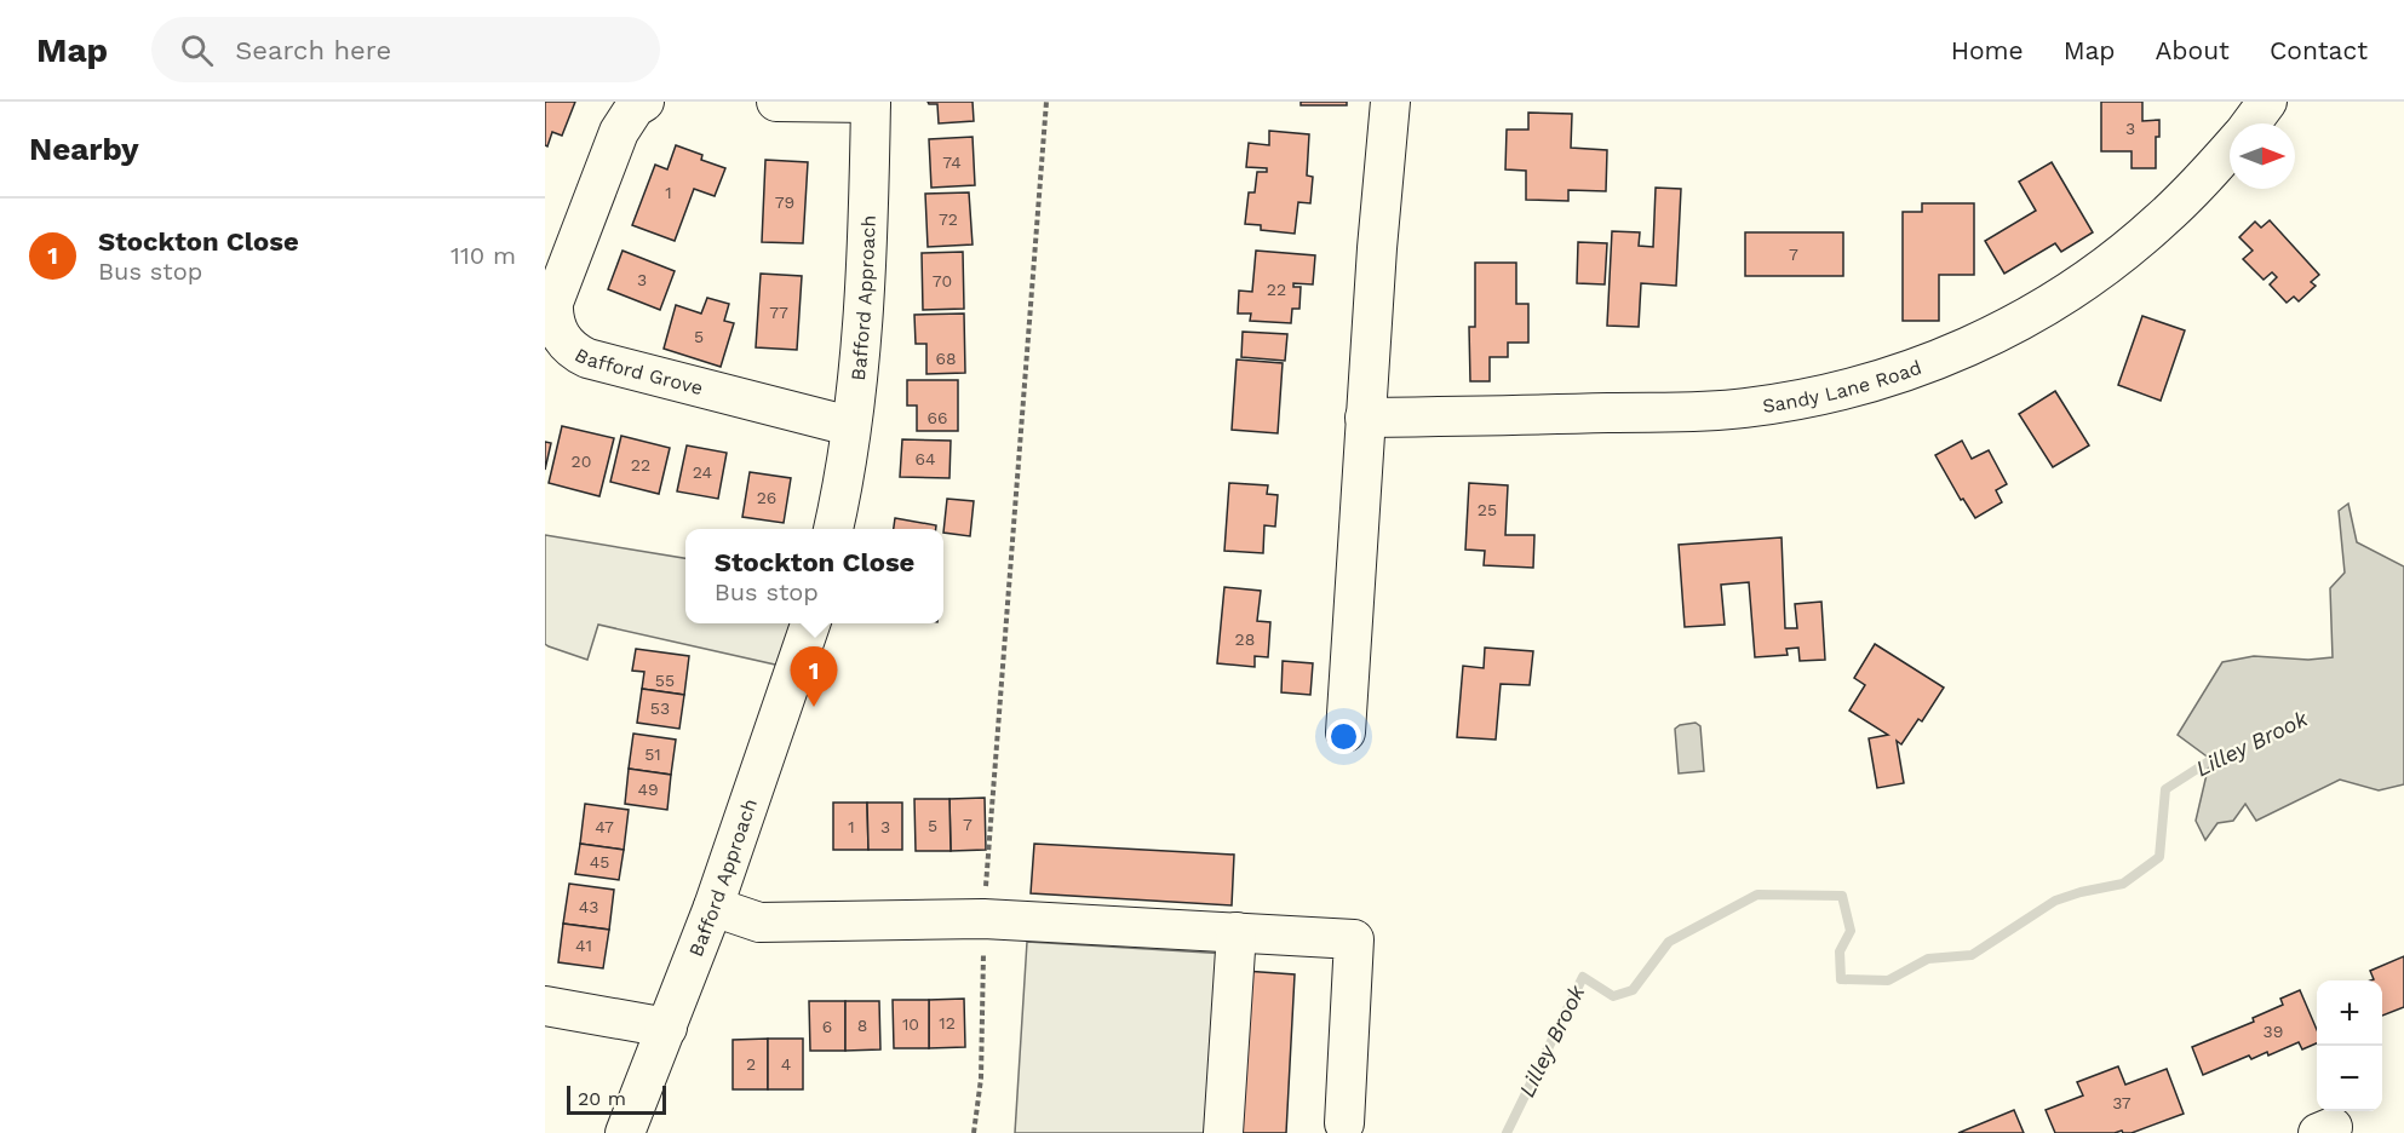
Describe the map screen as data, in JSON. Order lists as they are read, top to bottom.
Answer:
{
  "streets": {
    "street": ["Bafford Approach", "Bafford Grove", "Sandy Lane Road"]
  },
  "crossings": [
    ["Bafford Approach", "Bafford Grove"]
  ],
  "water": ["Lilley Brook"],
  "house_numbers": [
    "3",
    "74",
    "1",
    "79",
    "72",
    "7",
    "3",
    "70",
    "22",
    "77",
    "5",
    "68",
    "66",
    "64",
    "20",
    "22",
    "24",
    "26",
    "25",
    "28",
    "55",
    "53",
    "51",
    "49",
    "7",
    "5",
    "47",
    "1",
    "3",
    "45",
    "43",
    "41",
    "12",
    "10",
    "8",
    "6",
    "39",
    "2",
    "4",
    "37"
  ],
  "scale_bar": "20 m",
  "north": "right",
  "page": {
    "header": "Map",
    "search": "Search here",
    "nav": [
      "Home",
      "Map",
      "About",
      "Contact"
    ],
    "heading": "Nearby",
    "list": [
      {
        "mark": "1",
        "name": "Stockton Close",
        "note": "Bus stop",
        "value": "110 m"
      }
    ],
    "popup": ["Stockton Close", "Bus stop"],
    "pins": "1",
    "map_buttons": ["+", "−"],
    "scale": "20 m"
  }
}
